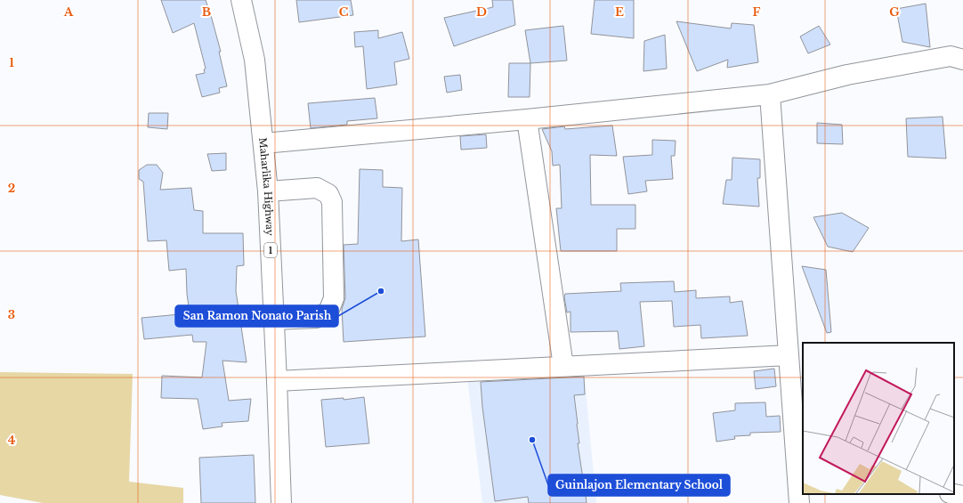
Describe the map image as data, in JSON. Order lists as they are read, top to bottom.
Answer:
{
  "streets": {
    "main road": ["Maharlika Highway", "1"]
  },
  "places": ["San Ramon Nonato Parish", "Guinlajon Elementary School"],
  "grid": {
    "columns": [
      "A",
      "B",
      "C",
      "D",
      "E",
      "F",
      "G"
    ],
    "rows": [
      "1",
      "2",
      "3",
      "4"
    ]
  }
}
